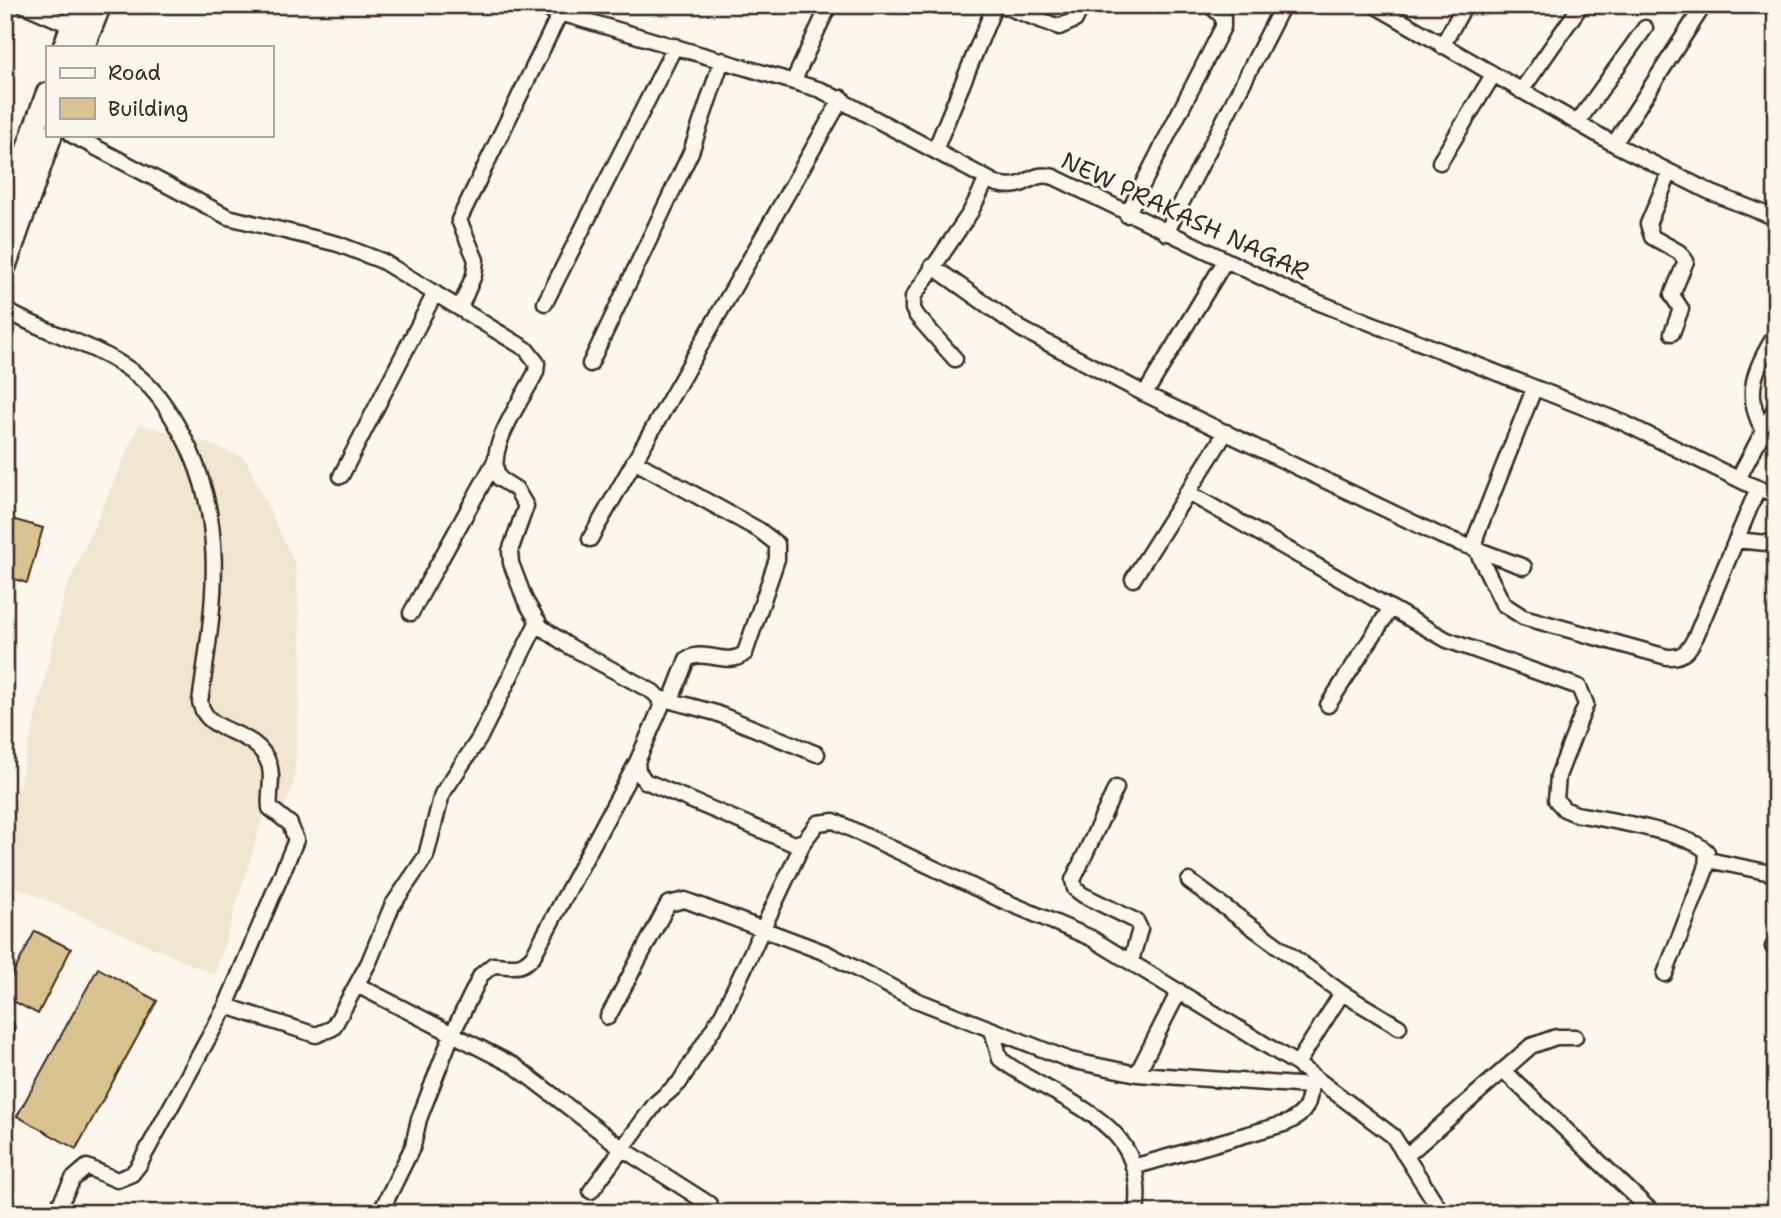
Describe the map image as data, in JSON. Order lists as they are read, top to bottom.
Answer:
{
  "streets": {
    "street": ["NEW PRAKASH NAGAR"]
  },
  "legend": ["Road", "Building"]
}
